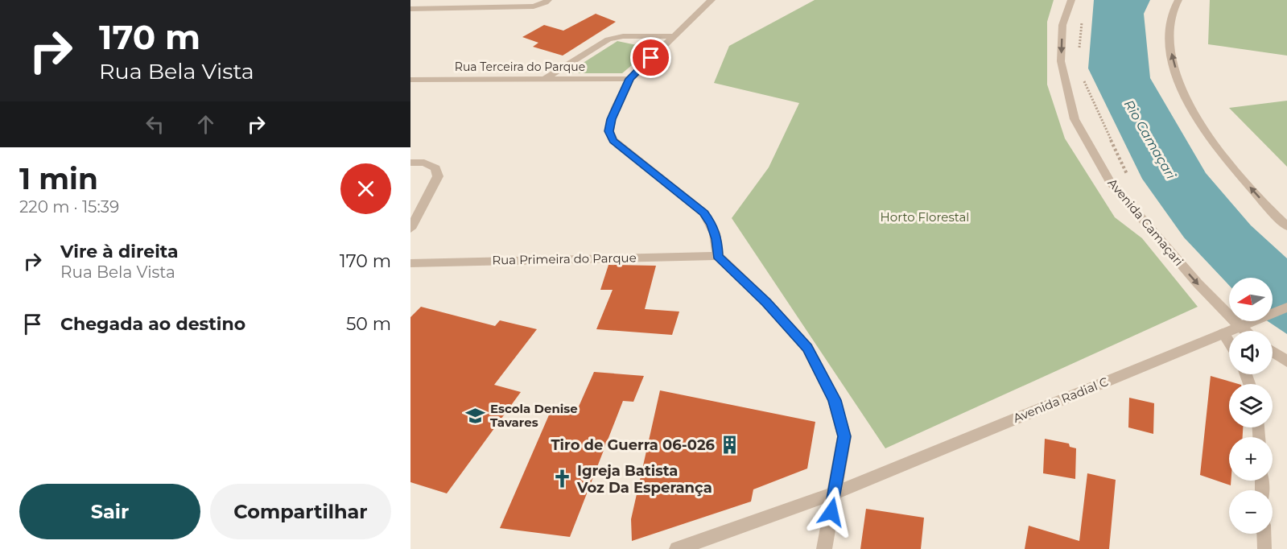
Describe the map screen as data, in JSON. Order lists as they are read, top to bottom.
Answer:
{
  "streets": {
    "street": [
      "Rua Terceira do Parque",
      "Avenida Camaçari",
      "Rua Primeira do Parque",
      "Avenida Radial C"
    ]
  },
  "crossings": [
    ["Avenida Camaçari", "Avenida Radial C"]
  ],
  "water": ["Rio Camaçari"],
  "parks": ["Horto Florestal"],
  "places": {
    "school or university": ["Escola Denise Tavares"],
    "building": ["Tiro de Guerra 06-026"],
    "church": ["Igreja Batista Voz Da Esperança"]
  },
  "north": "left",
  "page": {
    "turn": ["170 m", "Rua Bela Vista"],
    "heading": ["1 min", "220 m · 15:39"],
    "list": [
      {
        "name": "Vire à direita",
        "note": "Rua Bela Vista",
        "value": "170 m"
      },
      {
        "name": "Chegada ao destino",
        "value": "50 m"
      }
    ],
    "map_buttons": ["+", "−"],
    "buttons": ["Sair", "Compartilhar"]
  }
}
